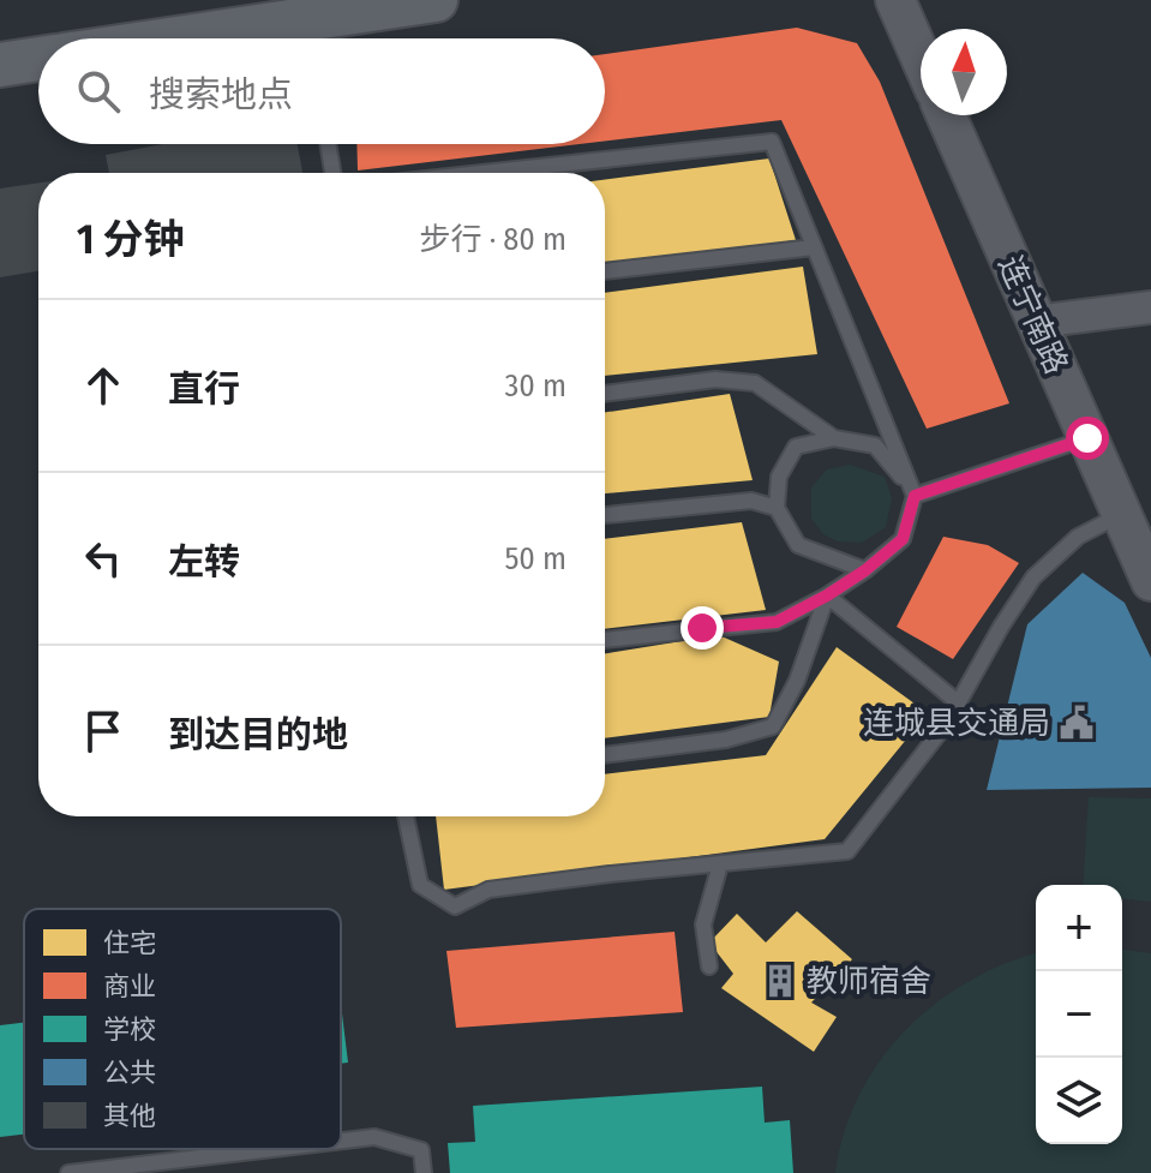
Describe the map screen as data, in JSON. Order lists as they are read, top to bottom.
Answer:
{
  "streets": {
    "street": ["连宁南路"]
  },
  "places": {
    "public building": ["连城县交通局"],
    "building": ["教师宿舍"]
  },
  "legend": [
    "住宅",
    "商业",
    "学校",
    "公共",
    "其他"
  ],
  "north": "top",
  "page": {
    "search": "搜索地点",
    "heading": ["1 分钟", "步行 · 80 m"],
    "list": [
      ["直行", "30 m"],
      ["左转", "50 m"],
      "到达目的地"
    ],
    "map_buttons": ["+", "−"]
  }
}
